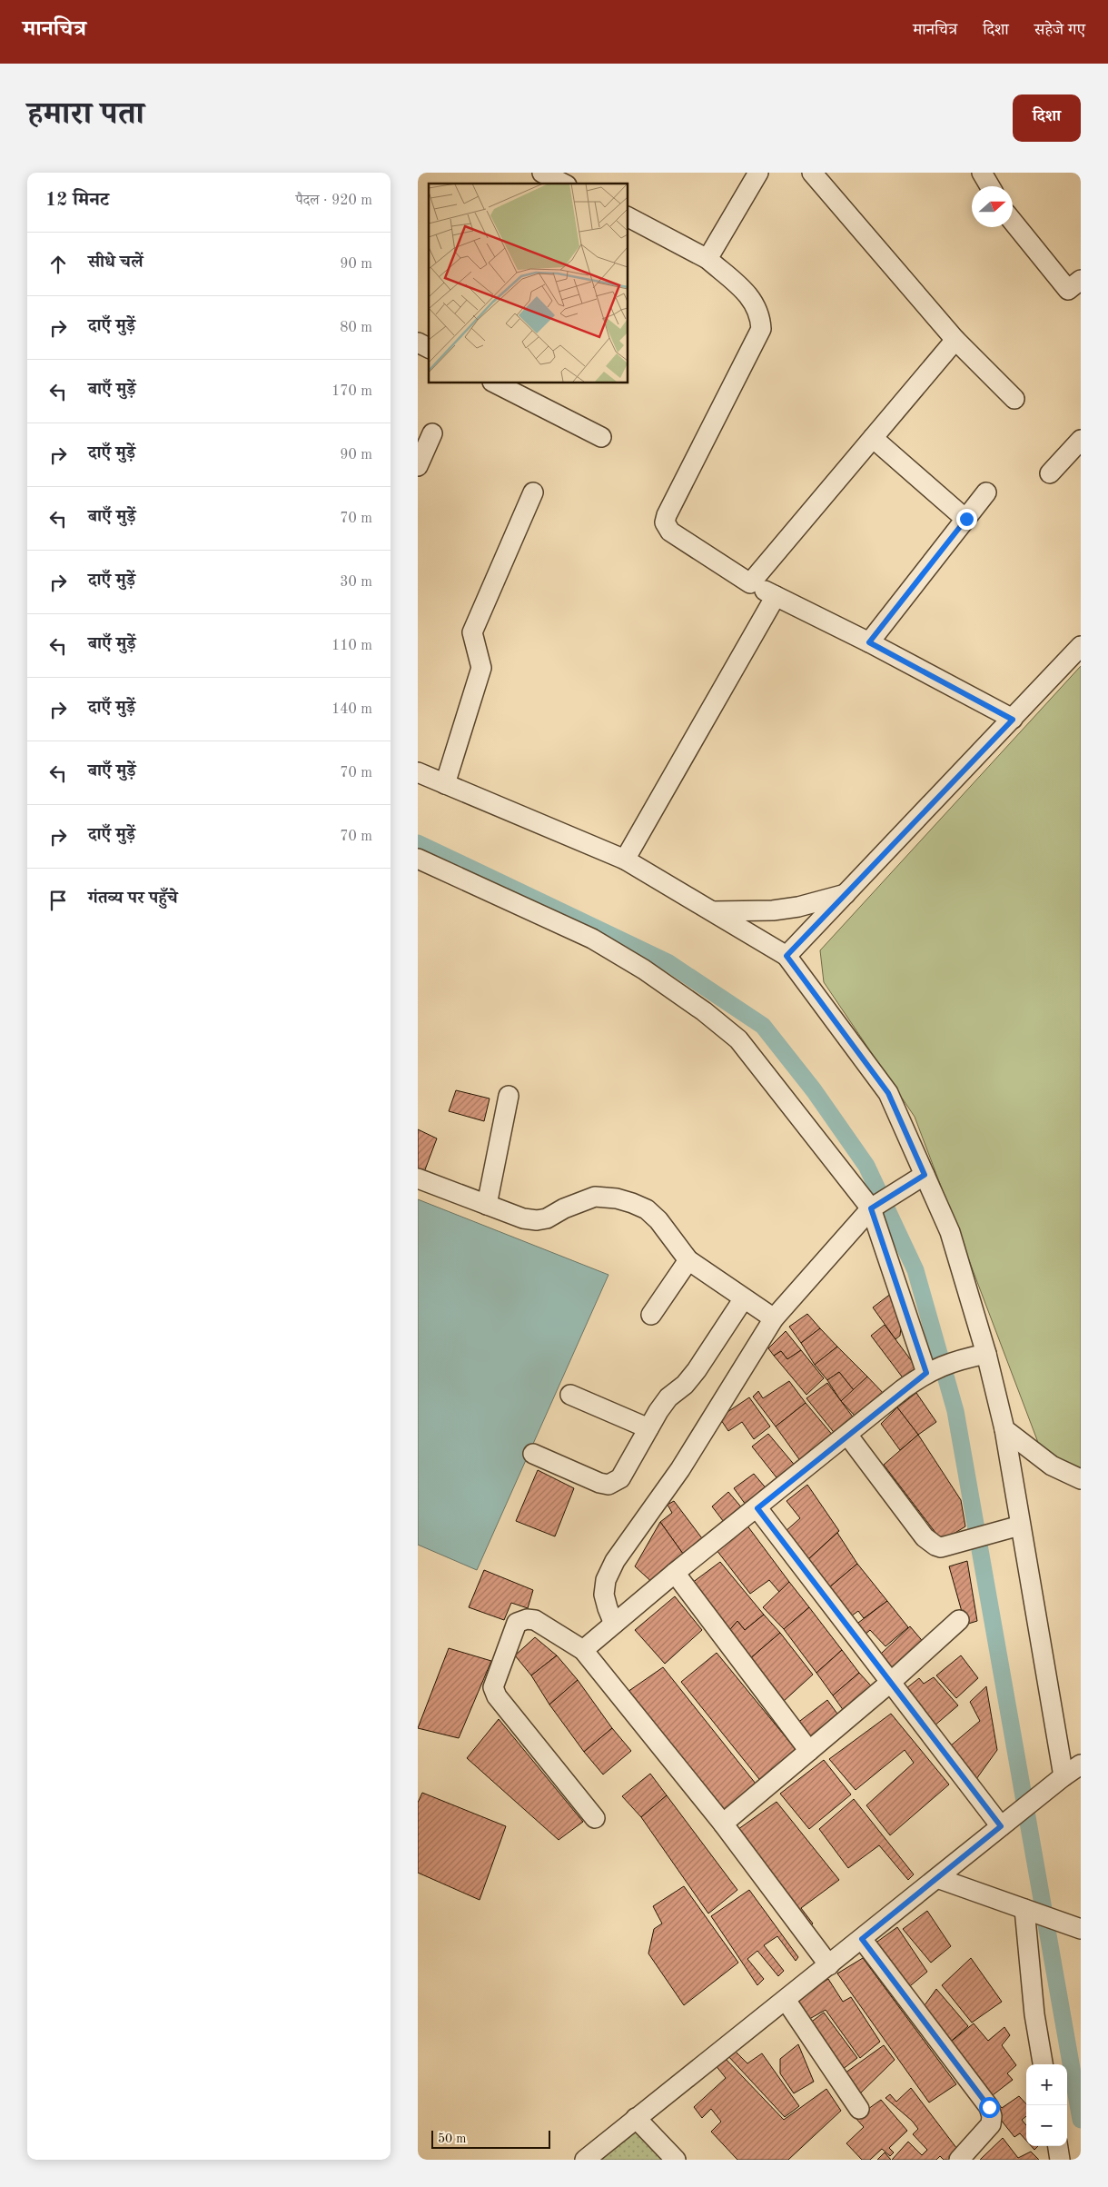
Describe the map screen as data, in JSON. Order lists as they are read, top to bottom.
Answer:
{
  "scale_bar": "50 m",
  "north": "right",
  "page": {
    "header": "मानचित्र",
    "nav": ["मानचित्र", "दिशा", "सहेजे गए"],
    "title": "हमारा पता",
    "buttons": "दिशा",
    "heading": ["12 मिनट", "पैदल · 920 m"],
    "list": [
      ["सीधे चलें", "90 m"],
      ["दाएँ मुड़ें", "80 m"],
      ["बाएँ मुड़ें", "170 m"],
      ["दाएँ मुड़ें", "90 m"],
      ["बाएँ मुड़ें", "70 m"],
      ["दाएँ मुड़ें", "30 m"],
      ["बाएँ मुड़ें", "110 m"],
      ["दाएँ मुड़ें", "140 m"],
      ["बाएँ मुड़ें", "70 m"],
      ["दाएँ मुड़ें", "70 m"],
      "गंतव्य पर पहुँचे"
    ],
    "map_buttons": ["+", "−"],
    "scale": "50 m"
  }
}
